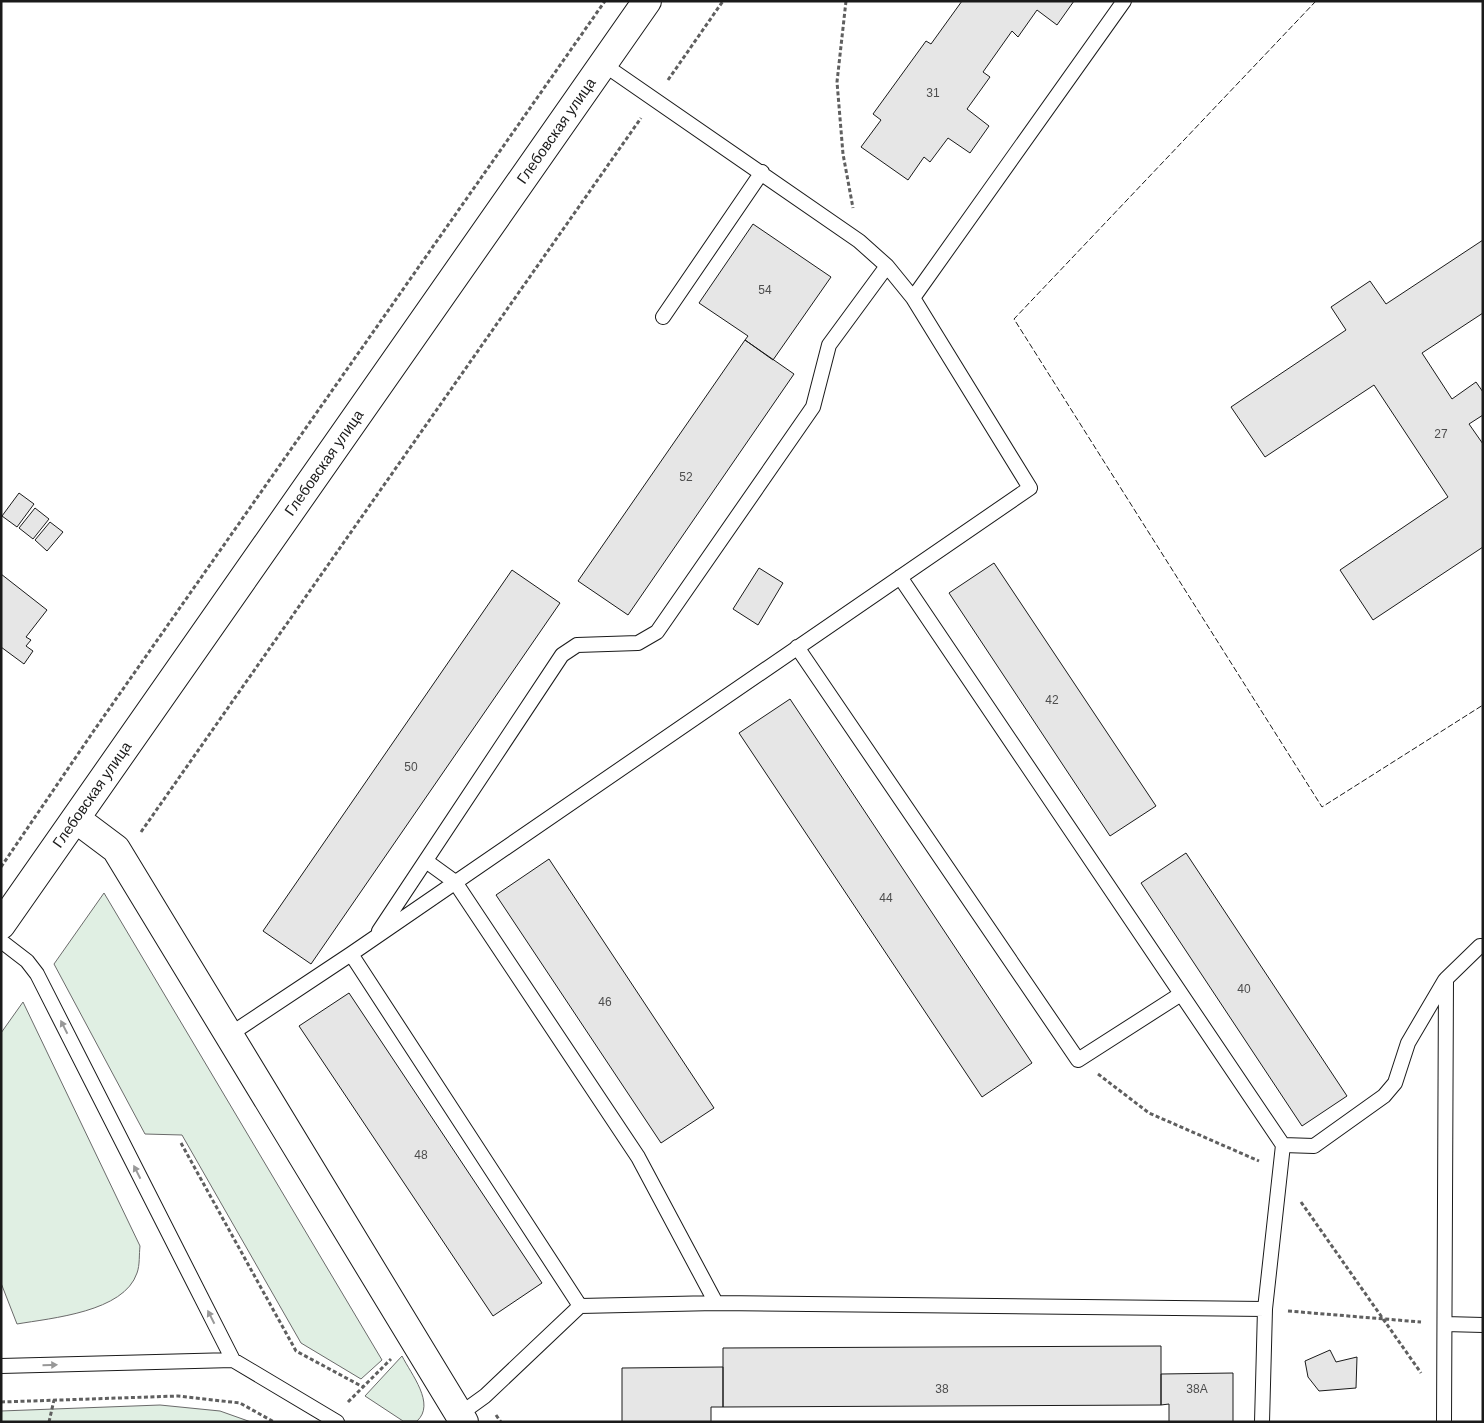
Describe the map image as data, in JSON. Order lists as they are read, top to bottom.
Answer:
{
  "streets": {
    "main road": ["Глебовская улица"]
  },
  "house_numbers": [
    "31",
    "54",
    "27",
    "52",
    "42",
    "50",
    "44",
    "40",
    "46",
    "48",
    "38",
    "38А"
  ]
}
